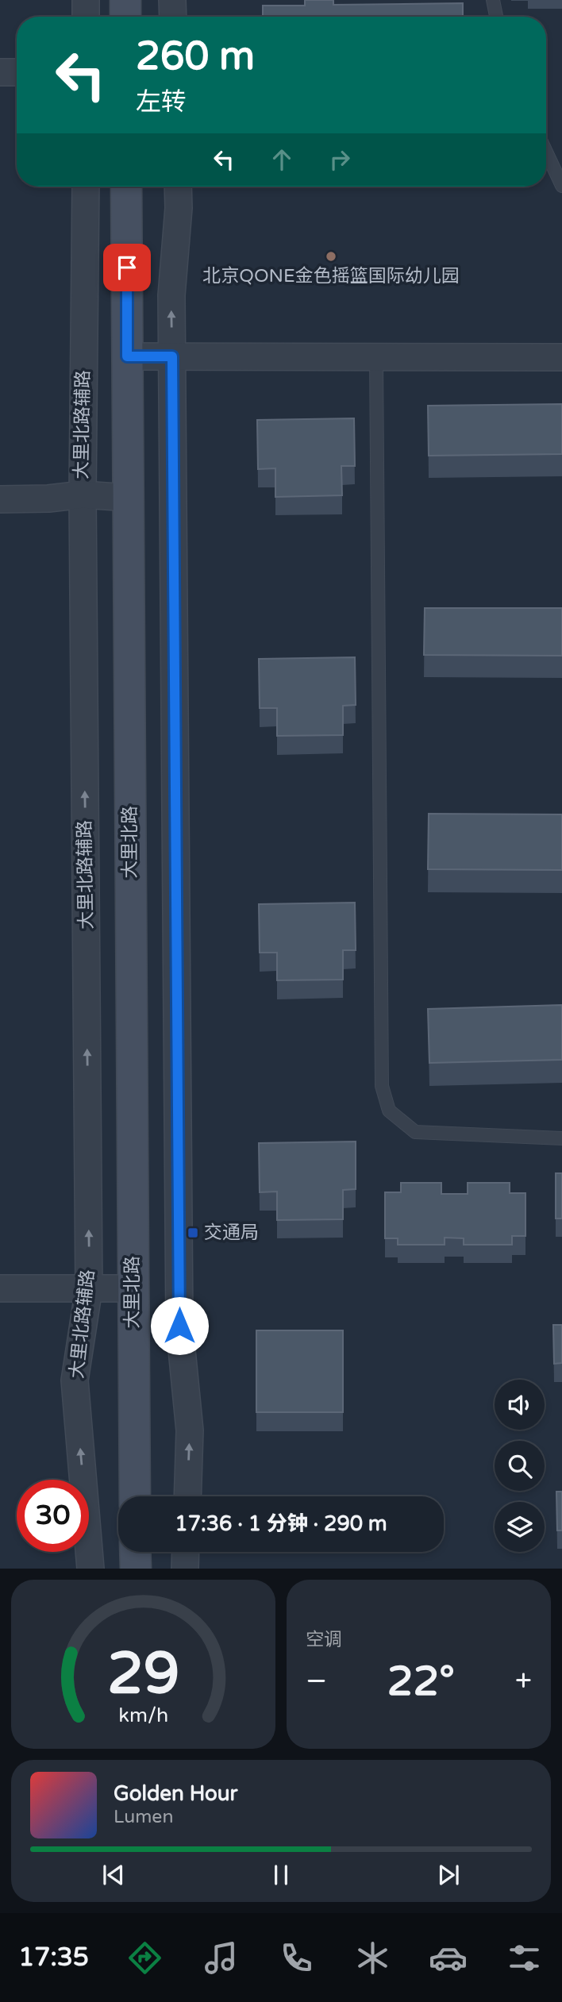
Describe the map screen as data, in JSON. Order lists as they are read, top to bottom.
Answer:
{
  "streets": {
    "main road": ["大里北路"],
    "street": ["大里北路辅路"]
  },
  "places": {
    "other": ["北京QONE金色摇篮国际幼儿园"],
    "transit": ["交通局"]
  },
  "page": {
    "turn": ["260 m", "左转"],
    "limit": "30",
    "trip": "17:36 · 1 分钟 · 290 m",
    "tile": "空调",
    "heat": ["−", "22°", "+"],
    "song": ["Golden Hour", "Lumen"],
    "tabs": "17:35",
    "gauge": ["29", "km/h"]
  }
}
